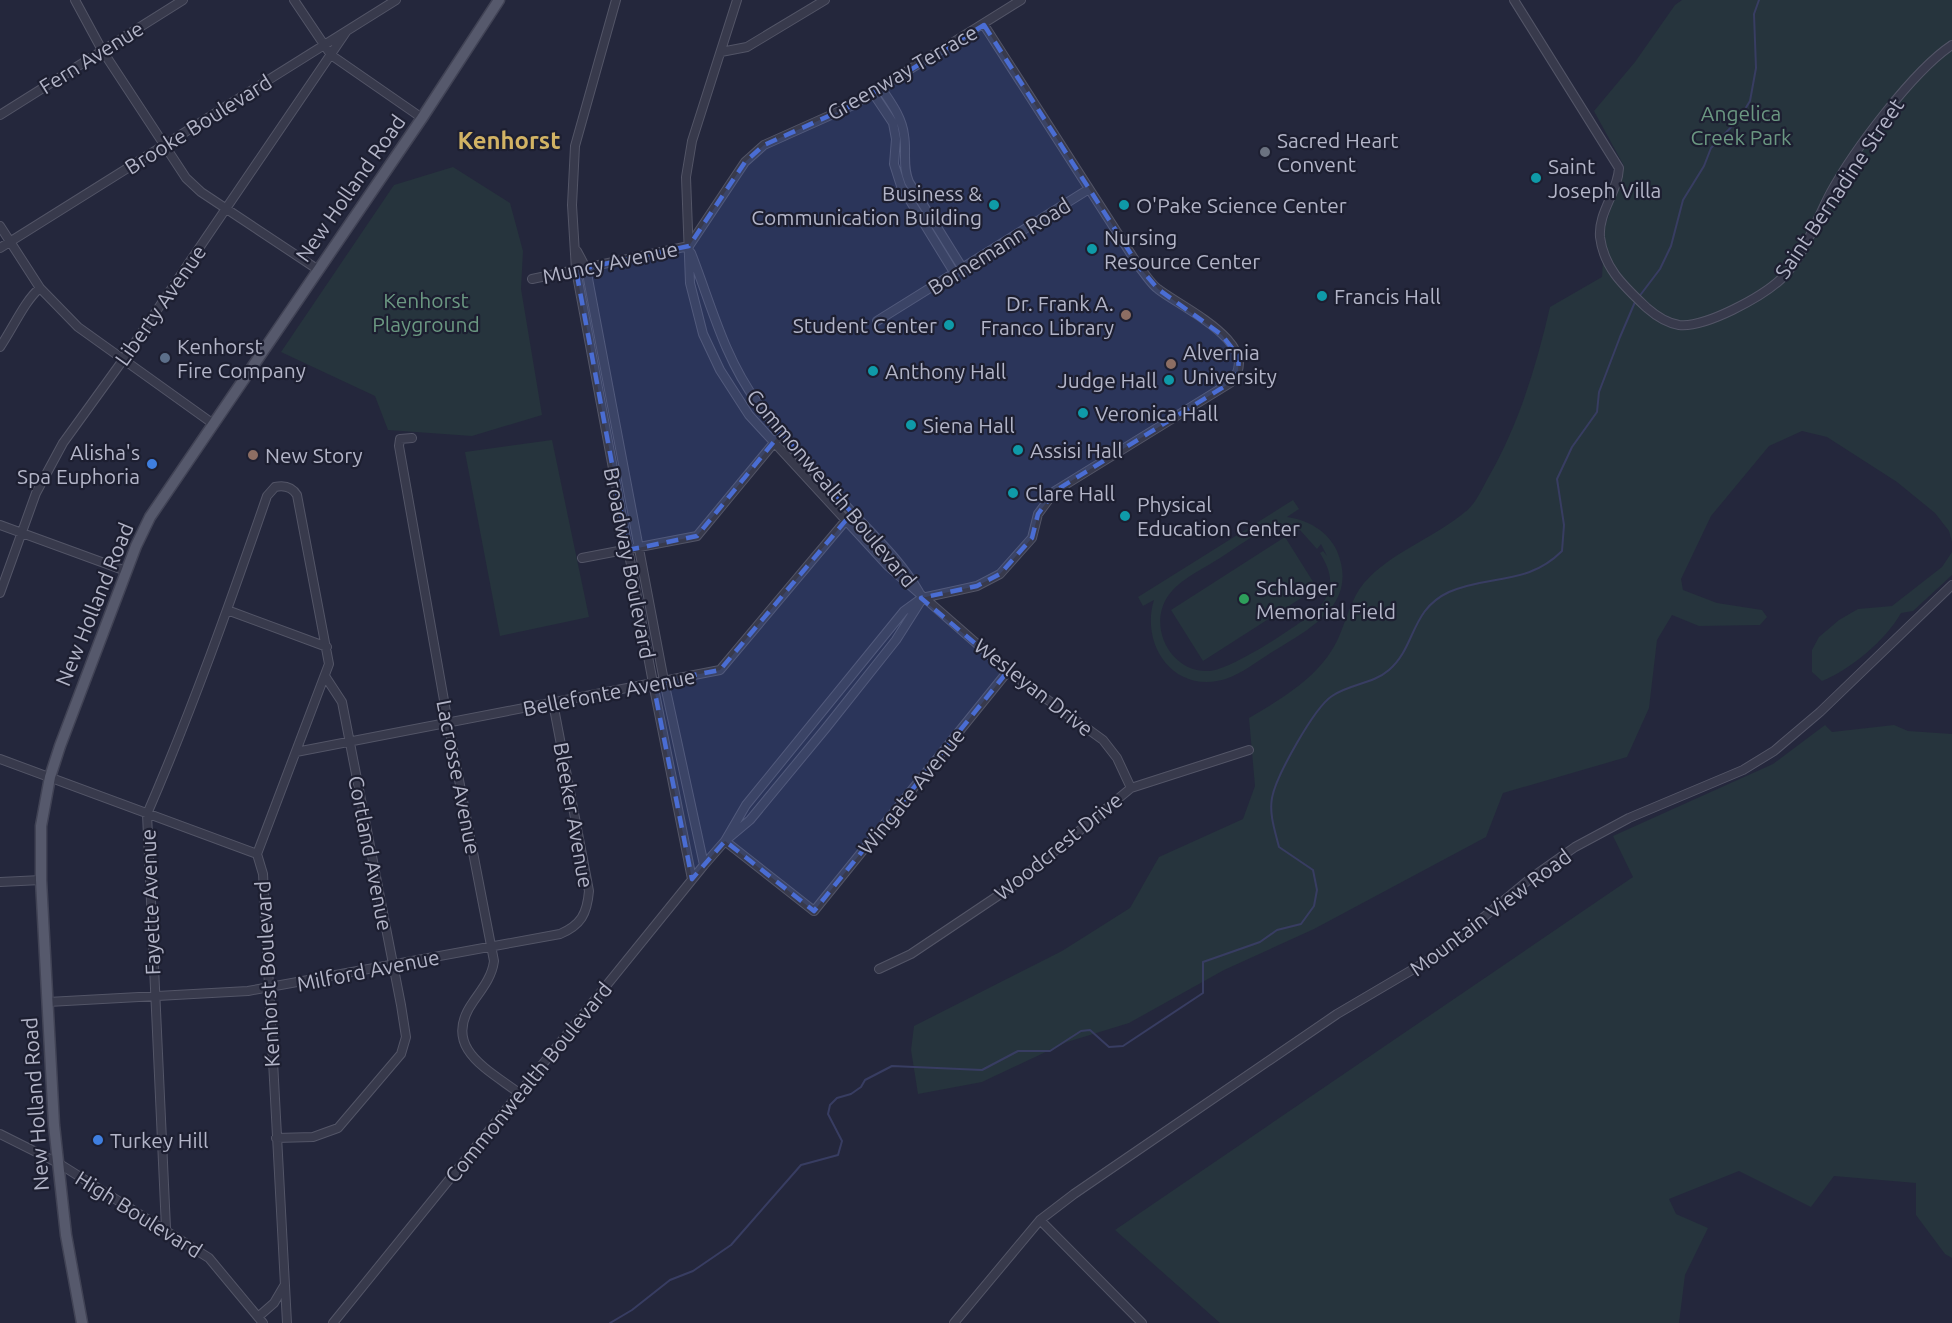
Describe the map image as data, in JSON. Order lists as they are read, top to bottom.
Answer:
{
  "streets": {
    "main road": ["New Holland Road"],
    "street": [
      "Fern Avenue",
      "Greenway Terrace",
      "Brooke Boulevard",
      "Saint Bernadine Street",
      "Bornemann Road",
      "Muncy Avenue",
      "Liberty Avenue",
      "Commonwealth Boulevard",
      "Broadway Boulevard",
      "Wesleyan Drive",
      "Bellefonte Avenue",
      "Lacrosse Avenue",
      "Wingate Avenue",
      "Bleeker Avenue",
      "Woodcrest Drive",
      "Cortland Avenue",
      "Fayette Avenue",
      "Mountain View Road",
      "Milford Avenue",
      "Kenhorst Boulevard",
      "High Boulevard"
    ]
  },
  "crossings": [
    ["Greenway Terrace", "Muncy Avenue"],
    ["Greenway Terrace", "Commonwealth Boulevard"],
    ["Brooke Boulevard", "Liberty Avenue"],
    ["New Holland Road", "Milford Avenue"],
    ["New Holland Road", "High Boulevard"],
    ["Muncy Avenue", "Commonwealth Boulevard"],
    ["Muncy Avenue", "Broadway Boulevard"],
    ["Commonwealth Boulevard", "Broadway Boulevard"],
    ["Commonwealth Boulevard", "Wesleyan Drive"],
    ["Commonwealth Boulevard", "Bellefonte Avenue"],
    ["Commonwealth Boulevard", "Lacrosse Avenue"],
    ["Commonwealth Boulevard", "Wingate Avenue"],
    ["Broadway Boulevard", "Bellefonte Avenue"],
    ["Wesleyan Drive", "Wingate Avenue"],
    ["Wesleyan Drive", "Woodcrest Drive"],
    ["Bellefonte Avenue", "Lacrosse Avenue"],
    ["Bellefonte Avenue", "Bleeker Avenue"],
    ["Bellefonte Avenue", "Cortland Avenue"],
    ["Bellefonte Avenue", "Kenhorst Boulevard"],
    ["Lacrosse Avenue", "Milford Avenue"],
    ["Bleeker Avenue", "Milford Avenue"],
    ["Cortland Avenue", "Milford Avenue"],
    ["Cortland Avenue", "Kenhorst Boulevard"],
    ["Fayette Avenue", "Milford Avenue"],
    ["Fayette Avenue", "High Boulevard"],
    ["Milford Avenue", "Kenhorst Boulevard"]
  ],
  "districts": ["Kenhorst"],
  "parks": ["Angelica Creek Park", "Kenhorst Playground"],
  "places": [
    "Sacred Heart Convent",
    "Saint Joseph Villa",
    "Business & Communication Building",
    "O'Pake Science Center",
    "Nursing Resource Center",
    "Francis Hall",
    "Dr. Frank A. Franco Library",
    "Student Center",
    "Kenhorst Fire Company",
    "Alvernia University",
    "Anthony Hall",
    "Judge Hall",
    "Veronica Hall",
    "Siena Hall",
    "Assisi Hall",
    "New Story",
    "Alisha's Spa Euphoria",
    "Clare Hall",
    "Physical Education Center",
    "Schlager Memorial Field",
    "Turkey Hill"
  ]
}
